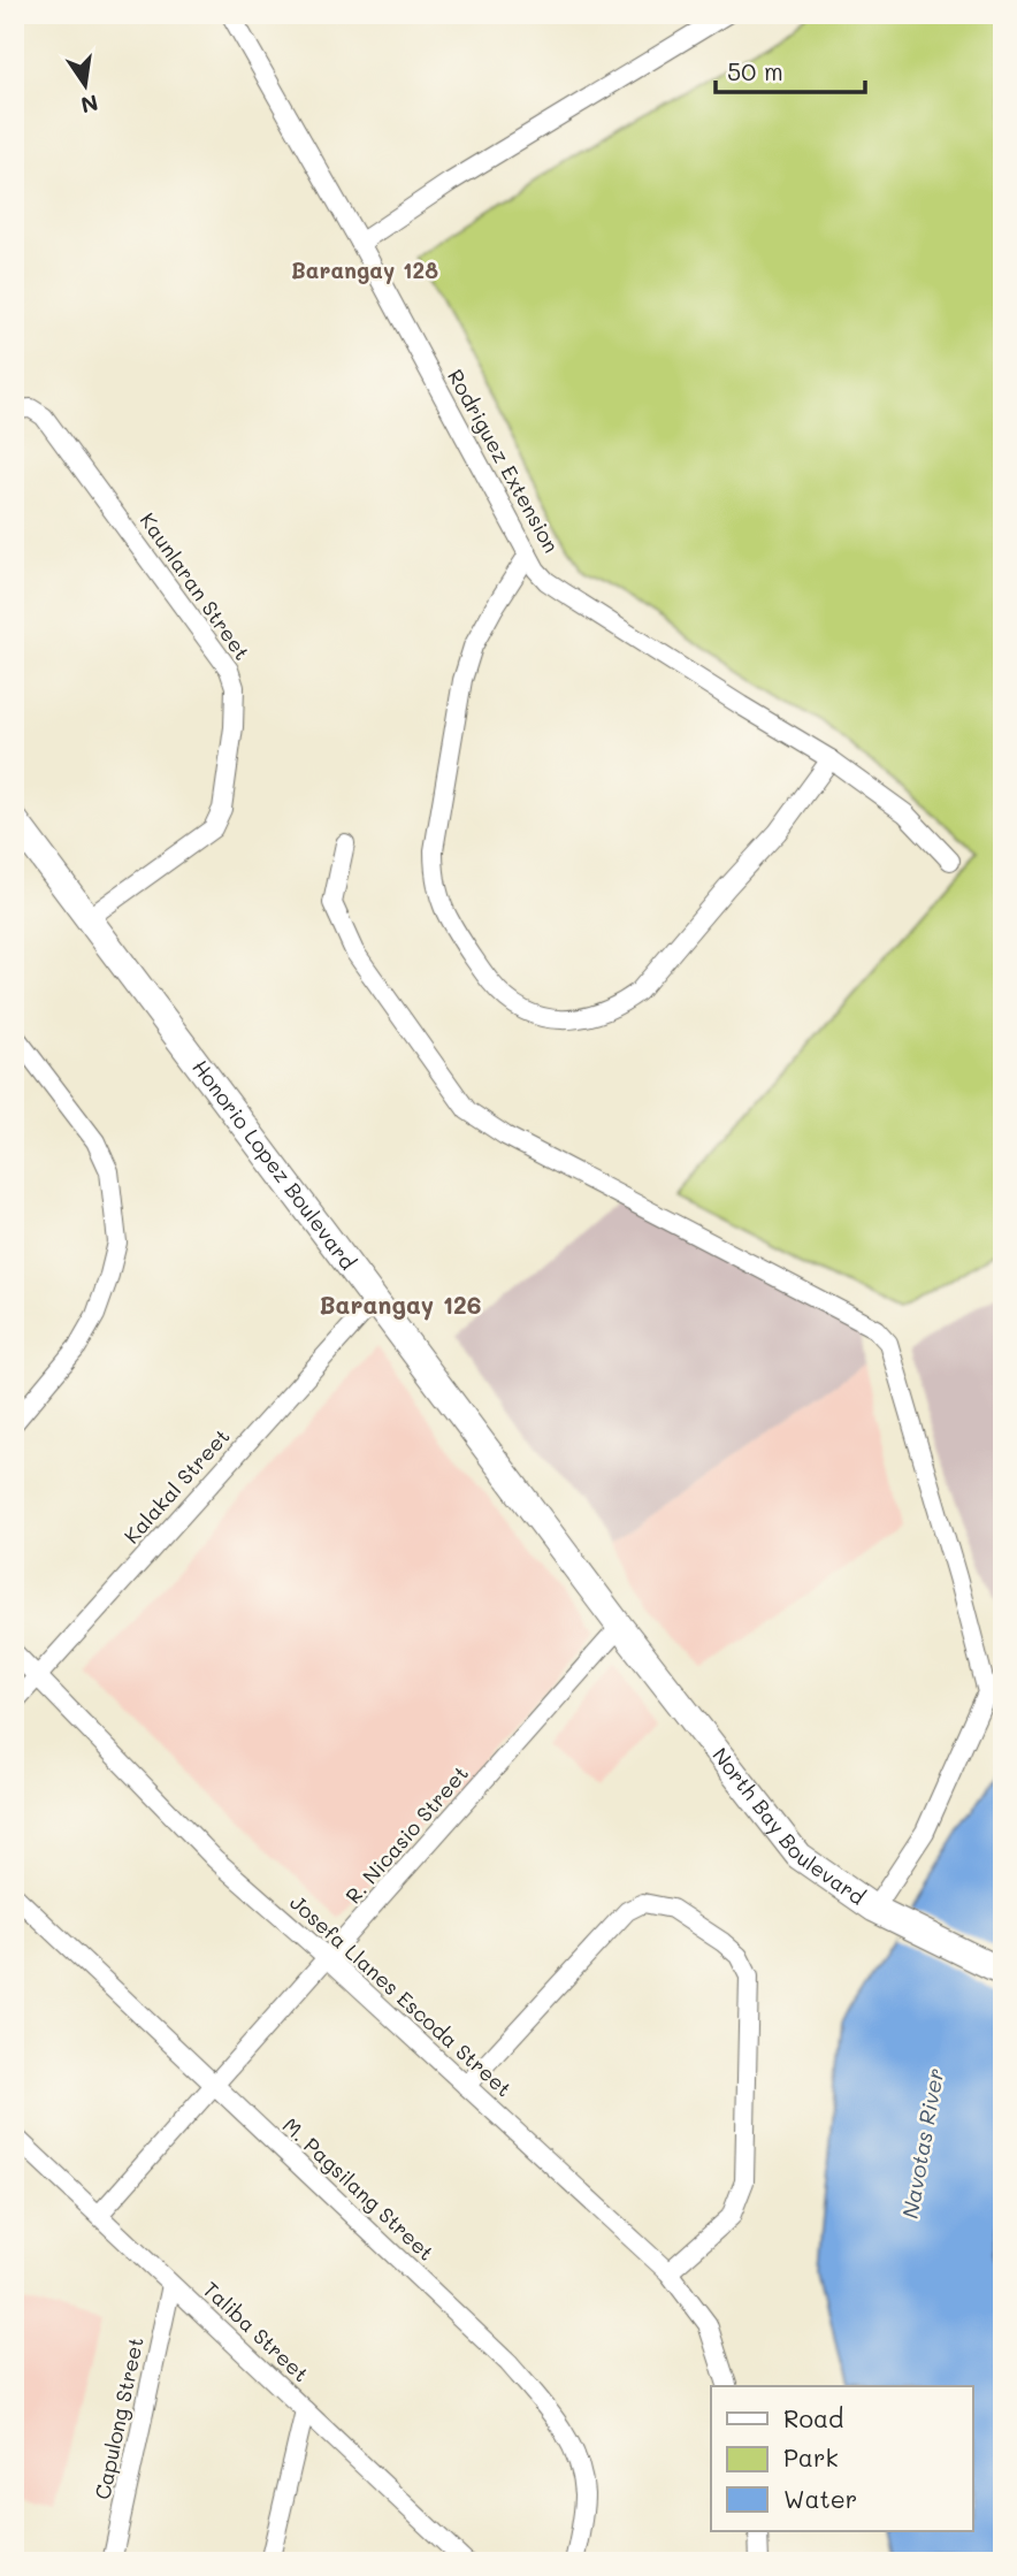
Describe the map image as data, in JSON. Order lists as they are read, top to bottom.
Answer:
{
  "streets": {
    "main road": ["Honorio Lopez Boulevard", "North Bay Boulevard"],
    "street": [
      "Rodriguez Extension",
      "Kaunlaran Street",
      "Kalakal Street",
      "R. Nicasio Street",
      "Josefa Llanes Escoda Street",
      "M. Pagsilang Street",
      "Taliba Street",
      "Capulong Street"
    ]
  },
  "crossings": [
    ["Kaunlaran Street", "Honorio Lopez Boulevard"],
    ["Honorio Lopez Boulevard", "Kalakal Street"],
    ["Honorio Lopez Boulevard", "North Bay Boulevard"],
    ["Honorio Lopez Boulevard", "R. Nicasio Street"],
    ["Kalakal Street", "Josefa Llanes Escoda Street"],
    ["North Bay Boulevard", "R. Nicasio Street"],
    ["R. Nicasio Street", "Josefa Llanes Escoda Street"],
    ["R. Nicasio Street", "M. Pagsilang Street"],
    ["R. Nicasio Street", "Taliba Street"],
    ["Taliba Street", "Capulong Street"]
  ],
  "districts": ["Barangay 128", "Barangay 126"],
  "water": ["Navotas River"],
  "legend": ["Road", "Park", "Water"],
  "scale_bar": "50 m",
  "north": "bottom"
}
